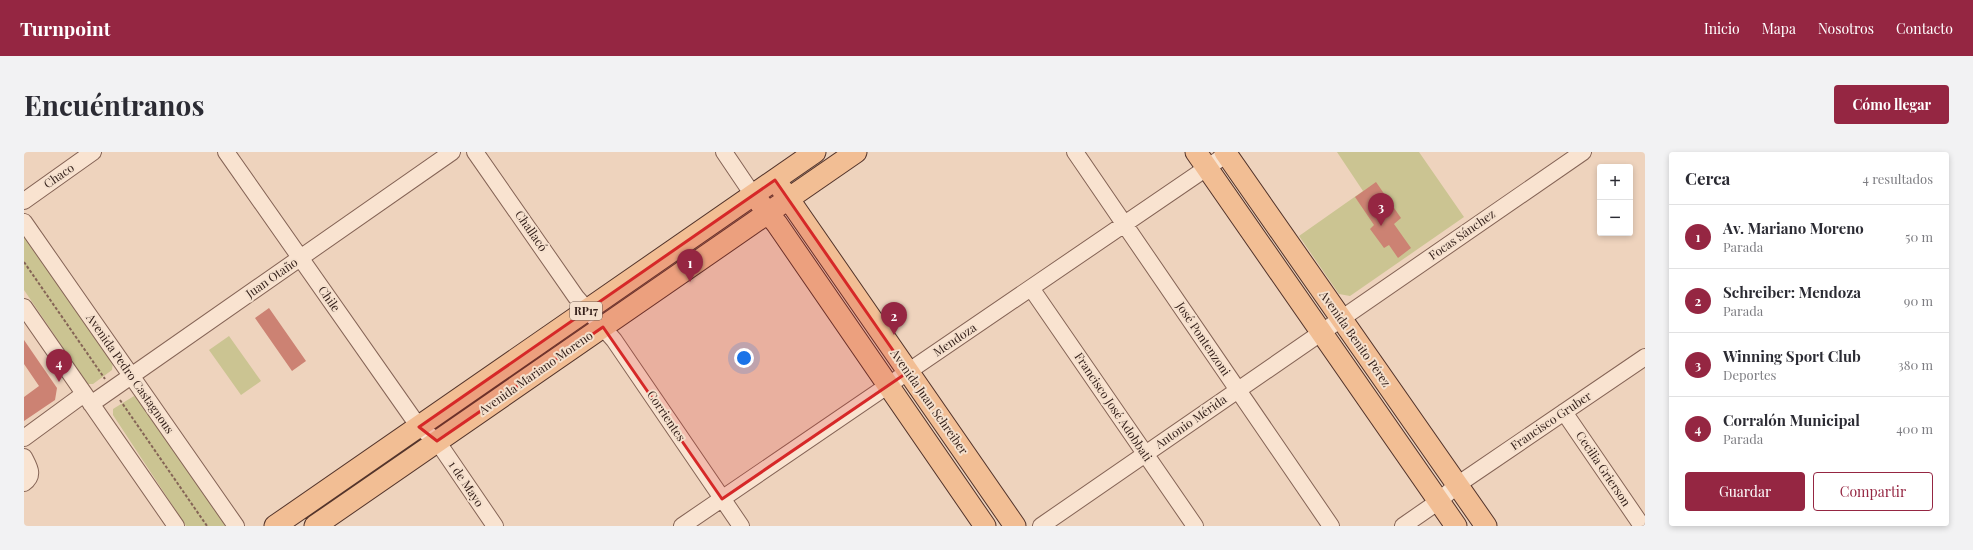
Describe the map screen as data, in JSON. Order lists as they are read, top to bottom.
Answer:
{
  "streets": {
    "main road": [
      "RP17",
      "Avenida Benito Pérez",
      "Avenida Mariano Moreno",
      "Avenida Juan Schreiber"
    ],
    "street": [
      "Chaco",
      "Challacó",
      "Focas Sánchez",
      "Juan Otaño",
      "Chile",
      "José Pontenzoni",
      "Mendoza",
      "Avenida Pedro Castagnous",
      "Francisco José Adobbati",
      "Corrientes",
      "Francisco Gruber",
      "Antonio Mérida",
      "Cecilia Grierson",
      "1 de Mayo"
    ]
  },
  "crossings": [
    ["Challacó", "Avenida Mariano Moreno"],
    ["Challacó", "Corrientes"],
    ["Focas Sánchez", "Avenida Benito Pérez"],
    ["Focas Sánchez", "Antonio Mérida"],
    ["Juan Otaño", "Chile"],
    ["Juan Otaño", "Avenida Pedro Castagnous"],
    ["Chile", "Avenida Mariano Moreno"],
    ["Chile", "1 de Mayo"],
    ["José Pontenzoni", "Mendoza"],
    ["José Pontenzoni", "Antonio Mérida"],
    ["Avenida Benito Pérez", "Mendoza"],
    ["Avenida Benito Pérez", "Francisco Gruber"],
    ["Avenida Benito Pérez", "Antonio Mérida"],
    ["Mendoza", "Avenida Juan Schreiber"],
    ["Mendoza", "Francisco José Adobbati"],
    ["Mendoza", "Corrientes"],
    ["Avenida Mariano Moreno", "Avenida Juan Schreiber"],
    ["Avenida Mariano Moreno", "Corrientes"],
    ["Avenida Mariano Moreno", "1 de Mayo"],
    ["Francisco José Adobbati", "Antonio Mérida"],
    ["Francisco Gruber", "Cecilia Grierson"]
  ],
  "page": {
    "header": "Turnpoint",
    "nav": [
      "Inicio",
      "Mapa",
      "Nosotros",
      "Contacto"
    ],
    "buttons": [
      "Cómo llegar",
      ["Guardar", "Compartir"]
    ],
    "title": "Encuéntranos",
    "heading": ["Cerca", "4 resultados"],
    "map_buttons": ["+", "−"],
    "pins": [
      "3",
      "1",
      "2",
      "4"
    ],
    "list": [
      {
        "mark": "1",
        "name": "Av. Mariano Moreno",
        "note": "Parada",
        "value": "50 m"
      },
      {
        "mark": "2",
        "name": "Schreiber: Mendoza",
        "note": "Parada",
        "value": "90 m"
      },
      {
        "mark": "3",
        "name": "Winning Sport Club",
        "note": "Deportes",
        "value": "380 m"
      },
      {
        "mark": "4",
        "name": "Corralón Municipal",
        "note": "Parada",
        "value": "400 m"
      }
    ]
  }
}
